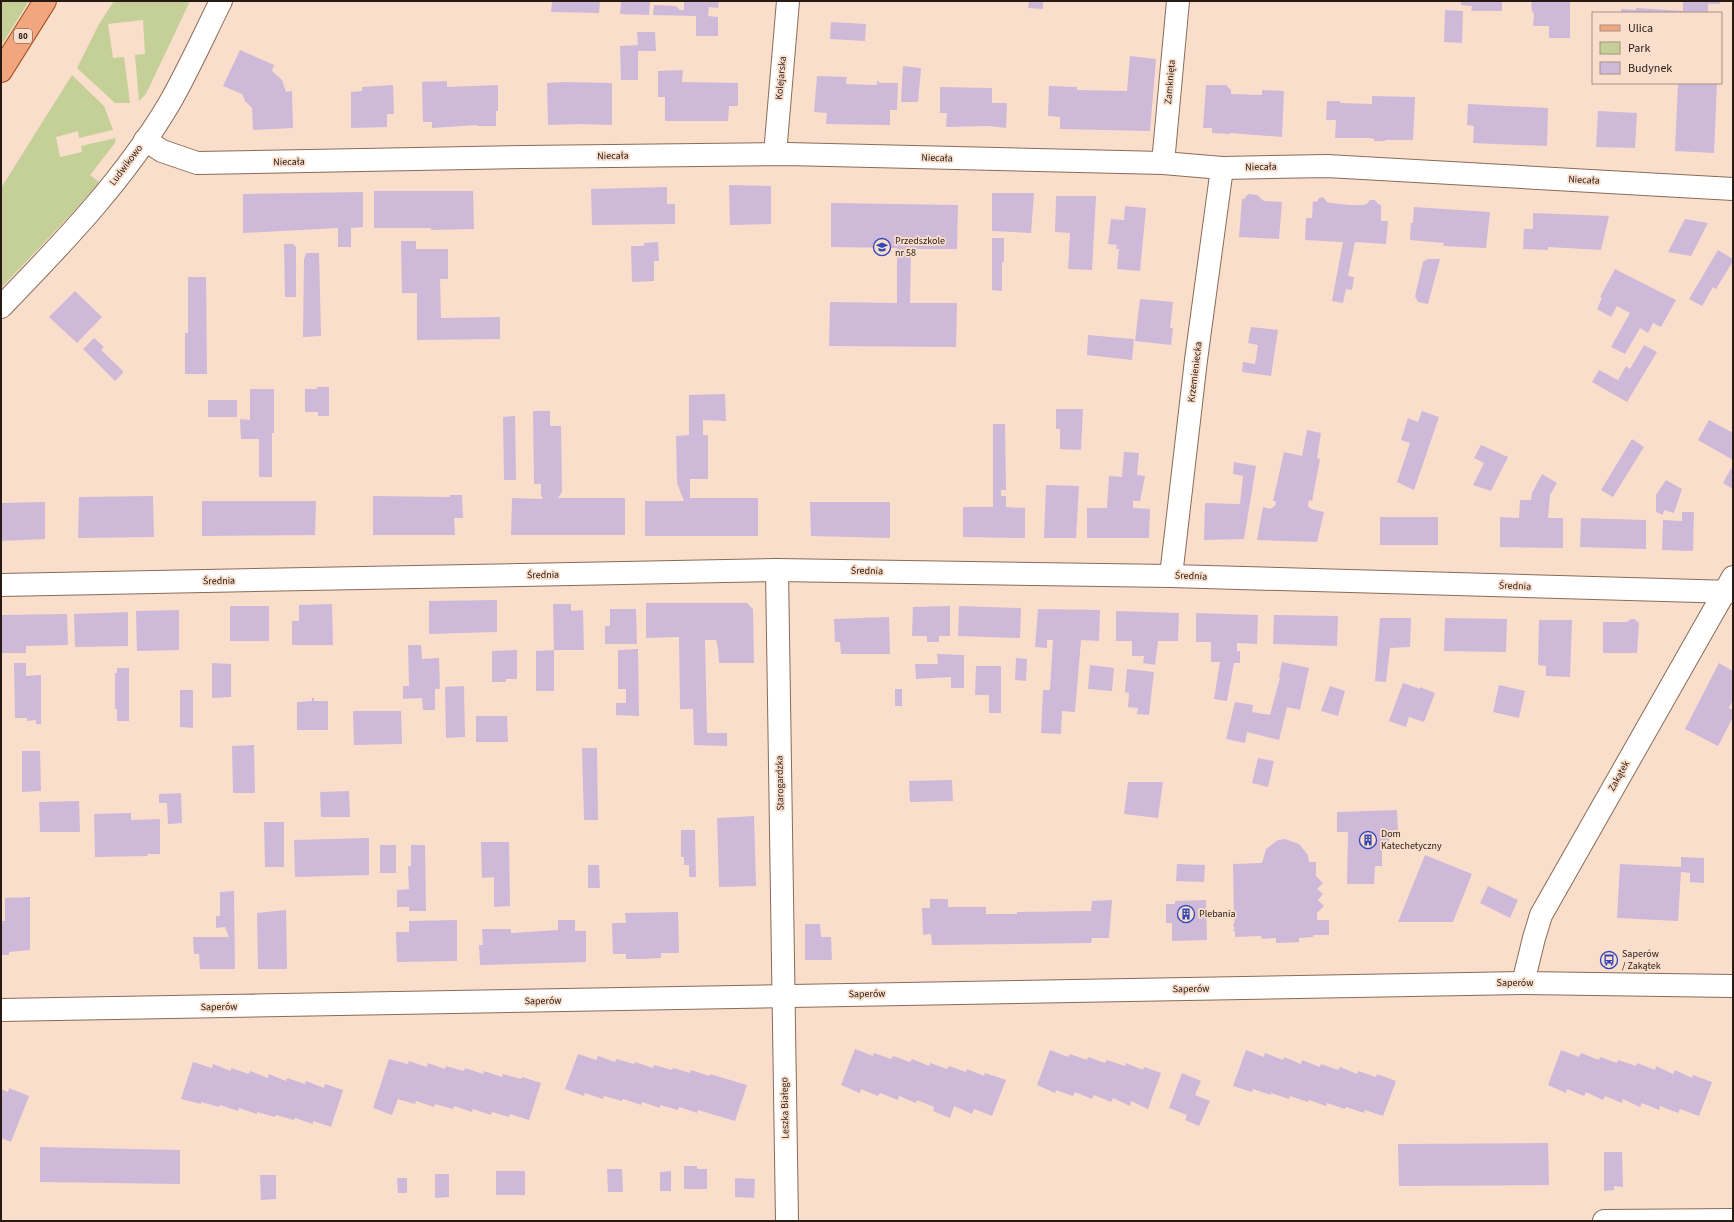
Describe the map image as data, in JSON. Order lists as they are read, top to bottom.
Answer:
{
  "streets": {
    "main road": ["80"],
    "street": [
      "Kolejarska",
      "Zamknięta",
      "Niecała",
      "Ludwikowo",
      "Krzemieniecka",
      "Średnia",
      "Zakątek",
      "Starogardzka",
      "Saperów",
      "Leszka Białego"
    ]
  },
  "crossings": [
    ["Kolejarska", "Niecała"],
    ["Zamknięta", "Niecała"],
    ["Niecała", "Ludwikowo"],
    ["Niecała", "Krzemieniecka"],
    ["Krzemieniecka", "Średnia"],
    ["Średnia", "Zakątek"],
    ["Średnia", "Starogardzka"],
    ["Zakątek", "Saperów"],
    ["Starogardzka", "Saperów"],
    ["Starogardzka", "Leszka Białego"],
    ["Saperów", "Leszka Białego"]
  ],
  "places": {
    "school or university": ["Przedszkole nr 58"],
    "building": ["Dom Katechetyczny", "Plebania"],
    "bus stop": ["Saperów / Zakątek"]
  },
  "legend": ["Ulica", "Park", "Budynek"]
}
